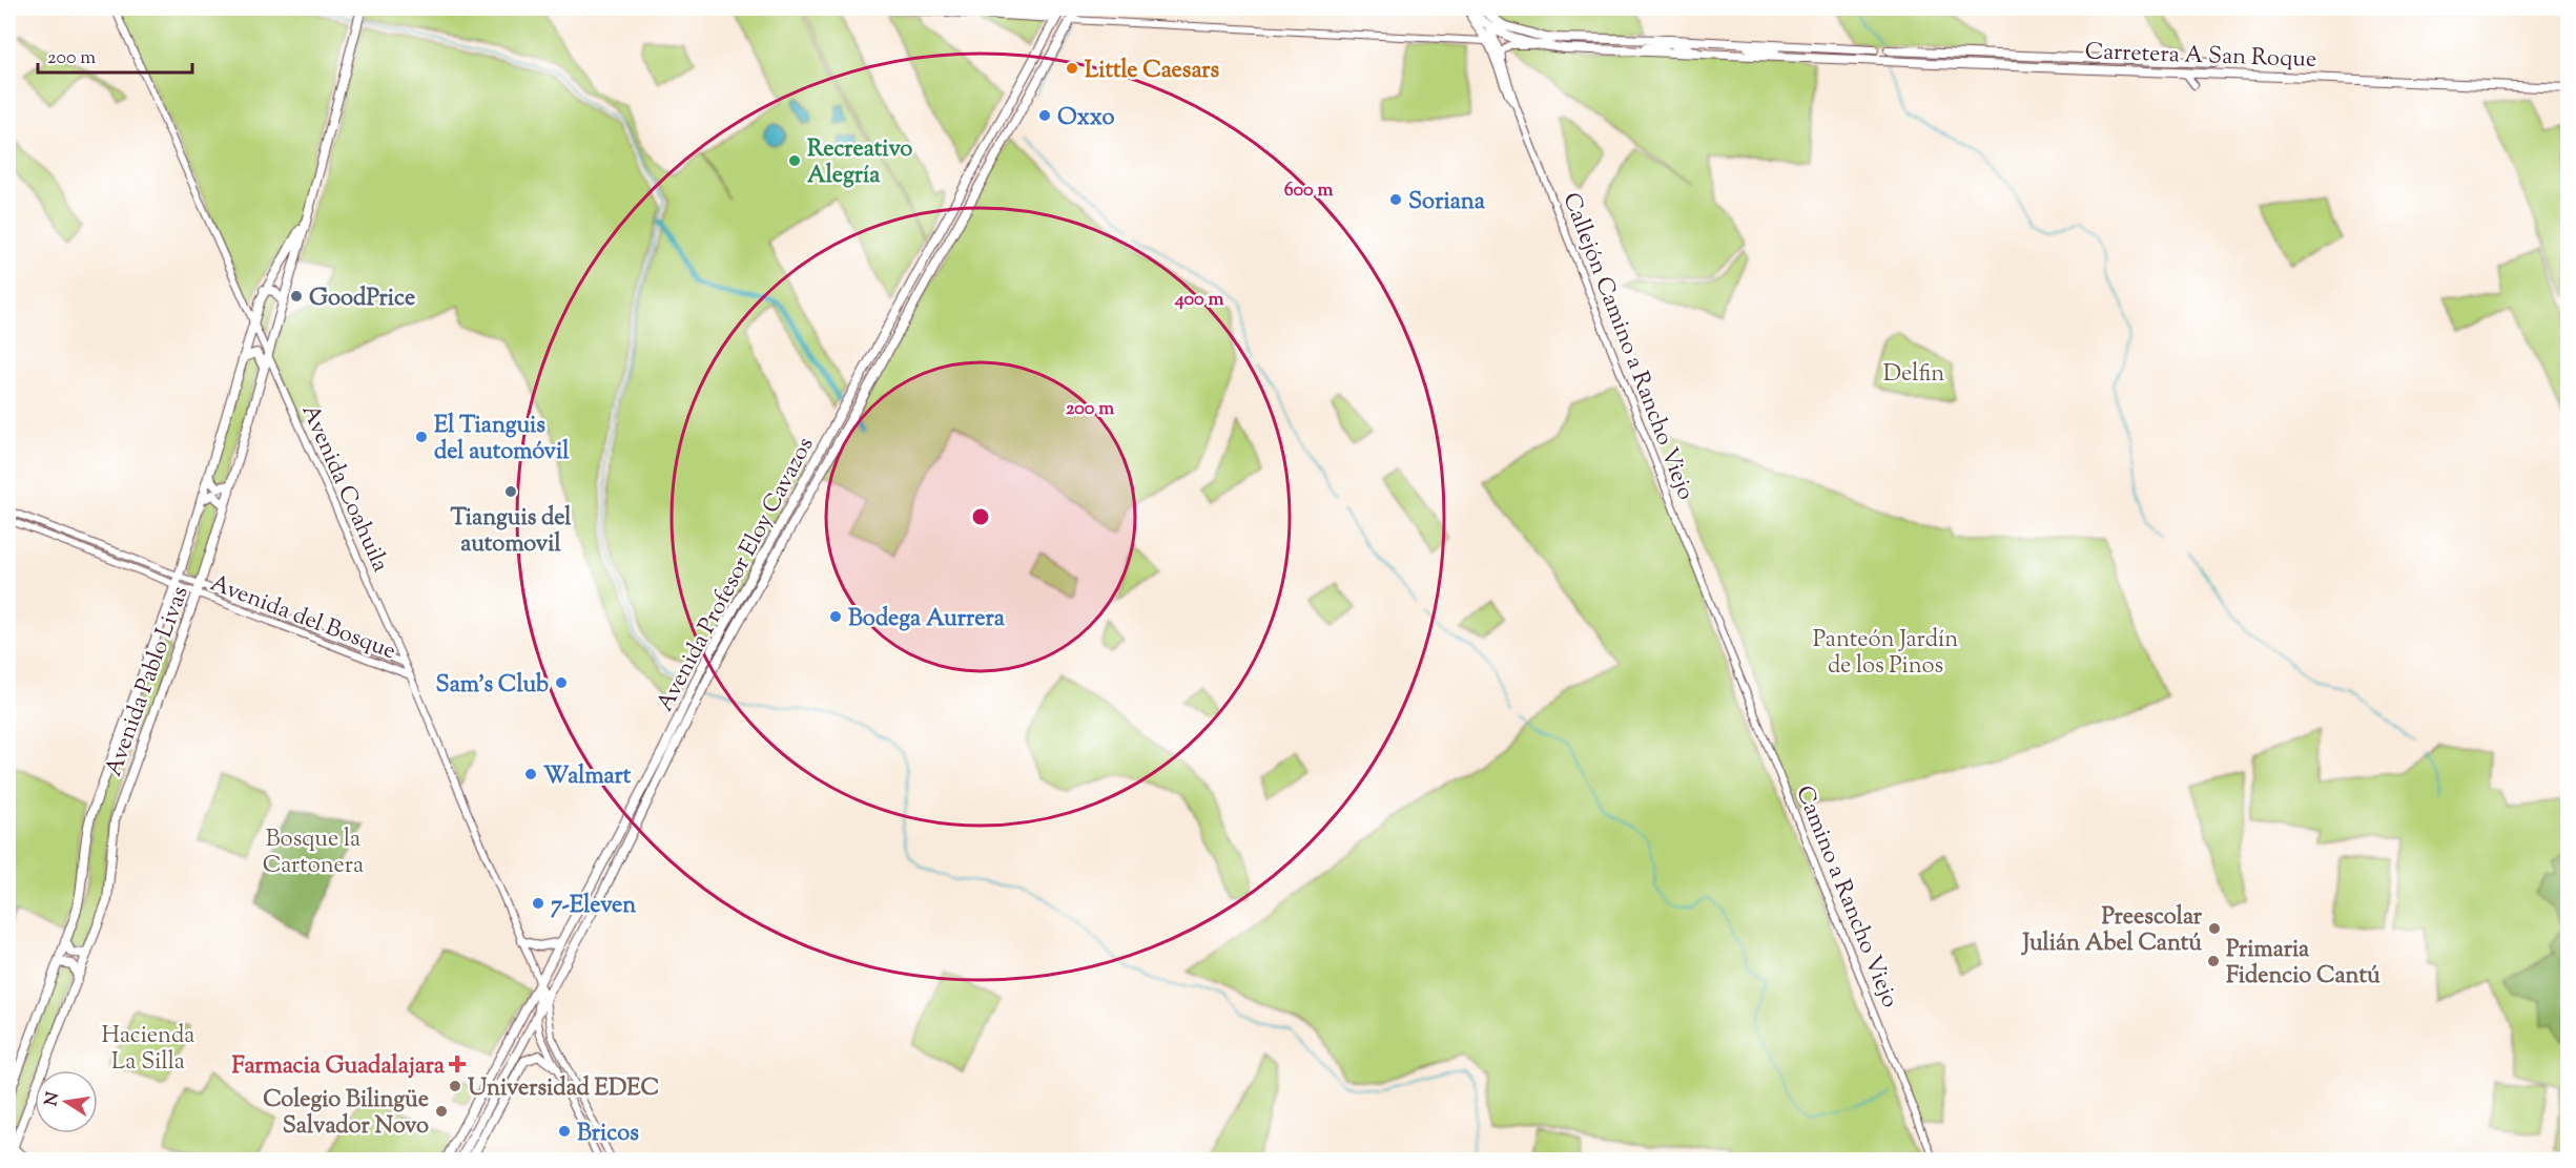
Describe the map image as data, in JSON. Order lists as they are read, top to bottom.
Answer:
{
  "streets": {
    "main road": ["Carretera A San Roque", "Avenida Profesor Eloy Cavazos", "Avenida Pablo Livas"],
    "street": [
      "Callejón Camino a Rancho Viejo",
      "Avenida Coahuila",
      "Avenida del Bosque",
      "Camino a Rancho Viejo"
    ]
  },
  "crossings": [
    ["Callejón Camino a Rancho Viejo", "Camino a Rancho Viejo"],
    ["Avenida Coahuila", "Avenida Profesor Eloy Cavazos"],
    ["Avenida Coahuila", "Avenida del Bosque"],
    ["Avenida Coahuila", "Avenida Pablo Livas"],
    ["Avenida del Bosque", "Avenida Pablo Livas"]
  ],
  "parks": [
    "Delfin",
    "Panteón Jardín de los Pinos",
    "Bosque la Cartonera",
    "Hacienda La Silla"
  ],
  "places": {
    "other": [
      "Little Caesars",
      "Oxxo",
      "Recreativo Alegría",
      "Soriana",
      "GoodPrice",
      "El Tianguis del automóvil",
      "Tianguis del automovil",
      "Bodega Aurrera",
      "Sam's Club",
      "Walmart",
      "7-Eleven",
      "Preescolar Julián Abel Cantú",
      "Primaria Fidencio Cantú",
      "Universidad EDEC",
      "Colegio Bilingüe Salvador Novo",
      "Bricos"
    ],
    "health": ["Farmacia Guadalajara"]
  },
  "scale_bar": "200 m",
  "north": "left",
  "rings": ["600 m", "400 m", "200 m"]
}
